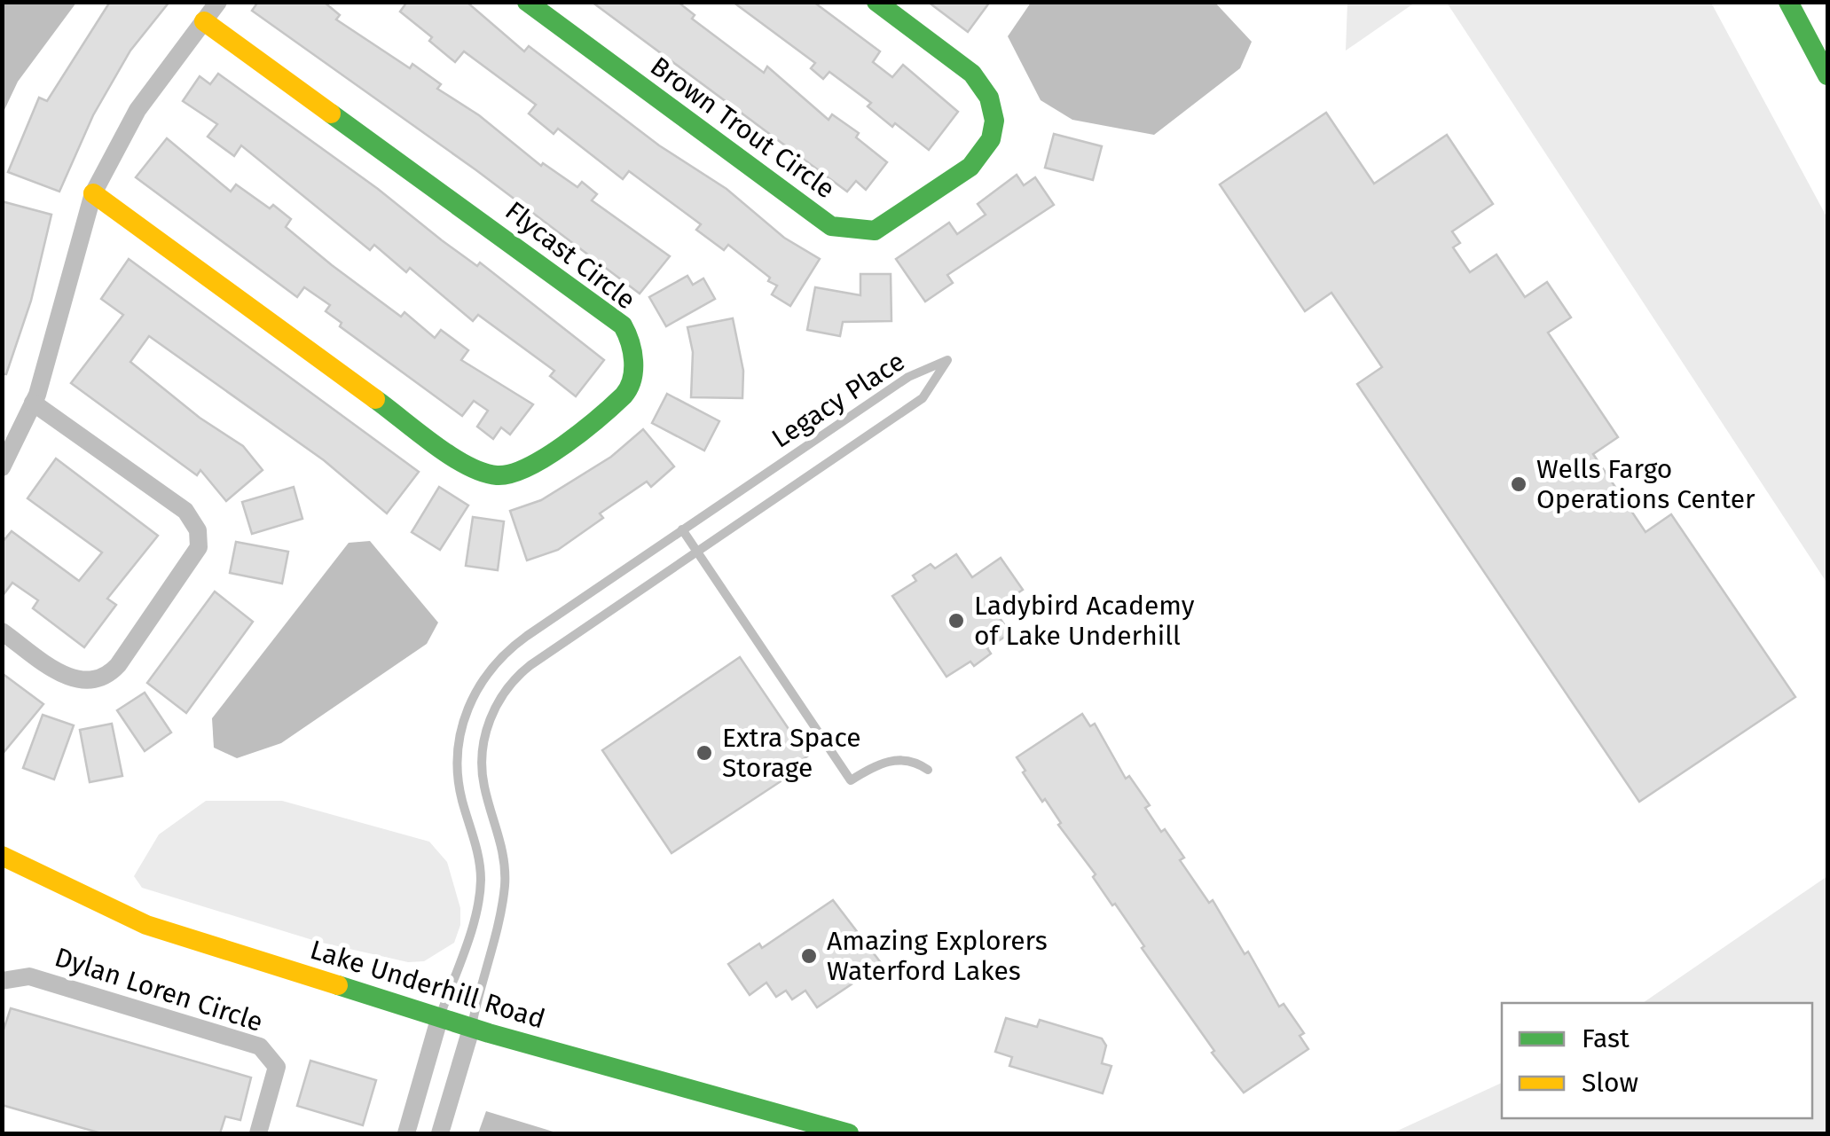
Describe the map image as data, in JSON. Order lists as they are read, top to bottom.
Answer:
{
  "streets": {
    "main road": ["Brown Trout Circle", "Flycast Circle", "Lake Underhill Road"],
    "street": ["Dylan Loren Circle"],
    "lane": ["Legacy Place"]
  },
  "crossings": [
    ["Legacy Place", "Lake Underhill Road"]
  ],
  "places": [
    "Wells Fargo Operations Center",
    "Ladybird Academy of Lake Underhill",
    "Extra Space Storage",
    "Amazing Explorers Waterford Lakes"
  ],
  "legend": ["Fast", "Slow"]
}
